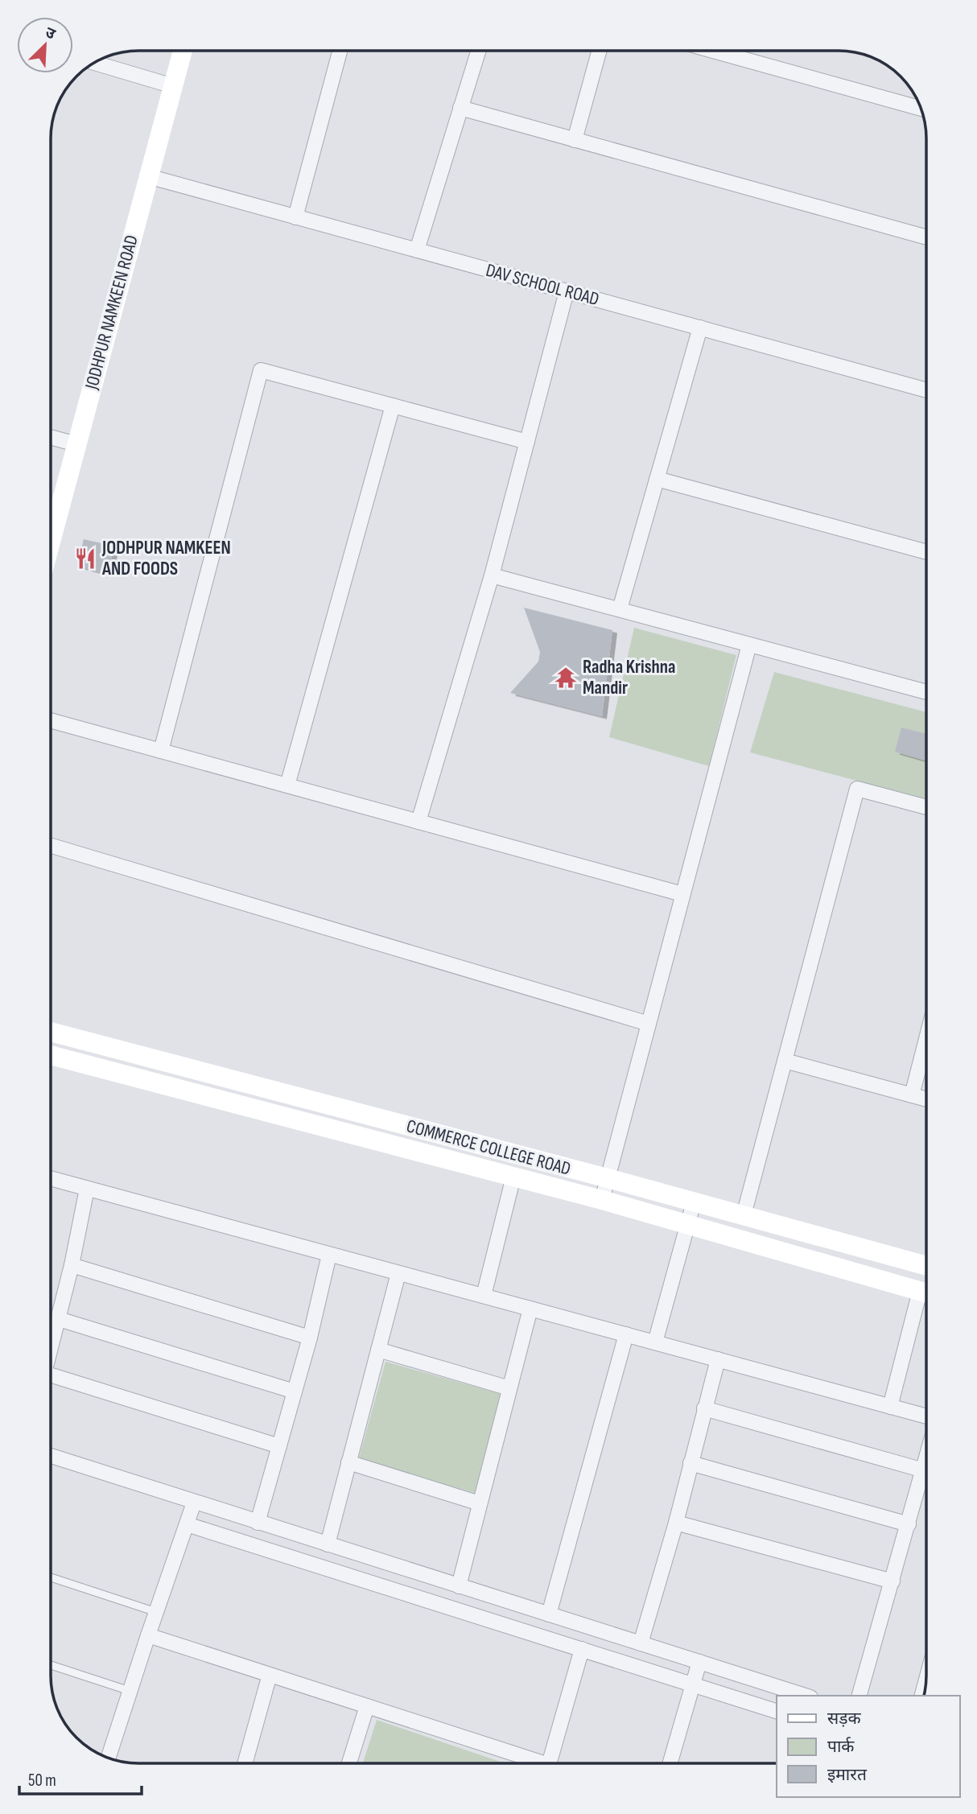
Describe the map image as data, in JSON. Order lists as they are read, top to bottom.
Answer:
{
  "streets": {
    "street": ["DAV SCHOOL ROAD", "JODHPUR NAMKEEN ROAD", "COMMERCE COLLEGE ROAD"]
  },
  "crossings": [
    ["DAV SCHOOL ROAD", "JODHPUR NAMKEEN ROAD"]
  ],
  "places": {
    "restaurant": ["JODHPUR NAMKEEN AND FOODS"],
    "temple": ["Radha Krishna Mandir"]
  },
  "legend": ["सड़क", "पार्क", "इमारत"],
  "scale_bar": "50 m",
  "north": "top right"
}
